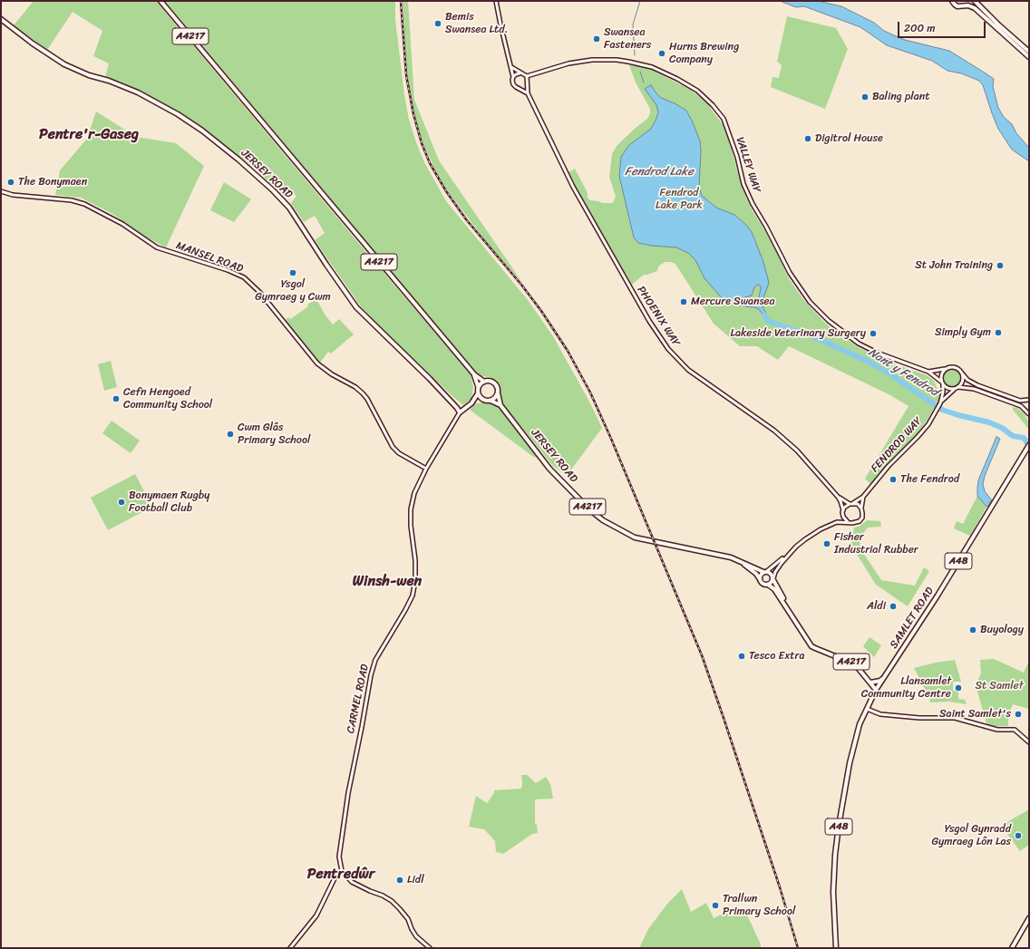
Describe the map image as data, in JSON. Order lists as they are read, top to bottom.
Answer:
{
  "streets": {
    "main road": [
      "A4217",
      "JERSEY ROAD",
      "A48",
      "SAMLET ROAD",
      "CARMEL ROAD"
    ],
    "street": [
      "VALLEY WAY",
      "MANSEL ROAD",
      "PHOENIX WAY",
      "FENDROD WAY"
    ]
  },
  "crossings": [
    ["A4217", "JERSEY ROAD"],
    ["A4217", "A48"],
    ["A4217", "SAMLET ROAD"],
    ["A4217", "CARMEL ROAD"],
    ["VALLEY WAY", "PHOENIX WAY"],
    ["VALLEY WAY", "FENDROD WAY"],
    ["JERSEY ROAD", "CARMEL ROAD"],
    ["MANSEL ROAD", "CARMEL ROAD"],
    ["PHOENIX WAY", "FENDROD WAY"],
    ["A48", "SAMLET ROAD"]
  ],
  "districts": ["Pentre'r-Gaseg", "Winsh-wen", "Pentredŵr"],
  "water": ["Fendrod Lake", "Nant y Fendrod"],
  "parks": ["Fendrod Lake Park", "St Samlet"],
  "places": [
    "Bemis Swansea Ltd.",
    "Swansea Fasteners",
    "Hurns Brewing Company",
    "Baling plant",
    "Digitrol House",
    "The Bonymaen",
    "St John Training",
    "Ysgol Gymraeg y Cwm",
    "Mercure Swansea",
    "Simply Gym",
    "Lakeside Veterinary Surgery",
    "Cefn Hengoed Community School",
    "Cwm Glâs Primary School",
    "The Fendrod",
    "Bonymaen Rugby Football Club",
    "Fisher Industrial Rubber",
    "Aldi",
    "Buyology",
    "Tesco Extra",
    "Llansamlet Community Centre",
    "Saint Samlet's",
    "Ysgol Gynradd Gymraeg Lôn Las",
    "Lidl",
    "Trallwn Primary School"
  ],
  "scale_bar": "200 m"
}
